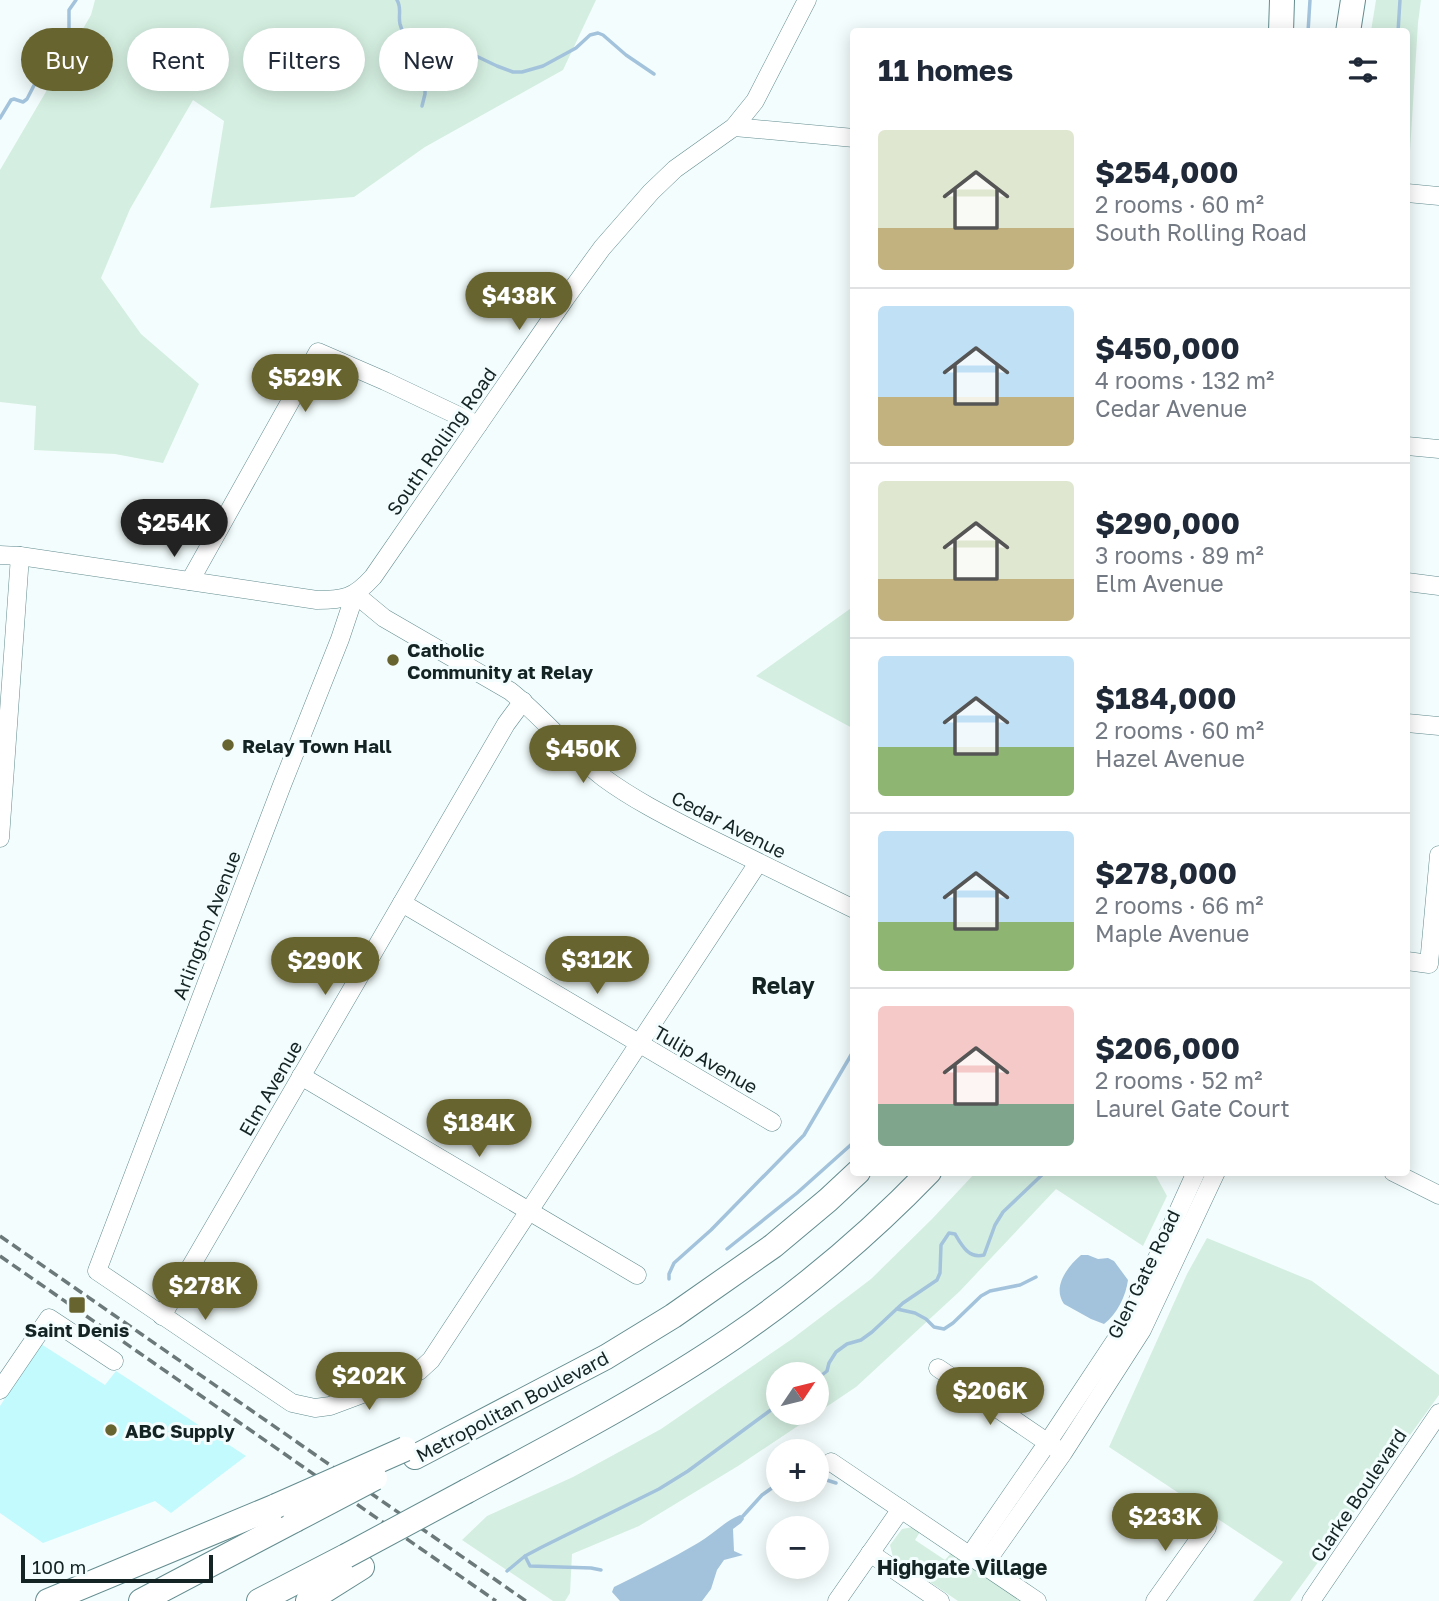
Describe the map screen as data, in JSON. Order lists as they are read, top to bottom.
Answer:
{
  "streets": {
    "highway": ["Metropolitan Boulevard"],
    "street": [
      "South Rolling Road",
      "Cedar Avenue",
      "Arlington Avenue",
      "Tulip Avenue",
      "Elm Avenue",
      "Glen Gate Road",
      "Clarke Boulevard"
    ]
  },
  "crossings": [
    ["South Rolling Road", "Cedar Avenue"],
    ["South Rolling Road", "Arlington Avenue"],
    ["Cedar Avenue", "Arlington Avenue"],
    ["Cedar Avenue", "Elm Avenue"],
    ["Arlington Avenue", "Elm Avenue"],
    ["Tulip Avenue", "Elm Avenue"]
  ],
  "districts": ["Relay", "Highgate Village"],
  "places": {
    "other": ["Catholic Community at Relay", "Relay Town Hall", "ABC Supply"],
    "transit": ["Saint Denis"]
  },
  "scale_bar": "100 m",
  "north": "top right",
  "page": {
    "chip": [
      "Buy",
      "Rent",
      "Filters",
      "New"
    ],
    "heading": "11 homes",
    "list": [
      {
        "name": "$254,000",
        "note": "2 rooms · 60 m² · South Rolling Road"
      },
      {
        "name": "$450,000",
        "note": "4 rooms · 132 m² · Cedar Avenue"
      },
      {
        "name": "$290,000",
        "note": "3 rooms · 89 m² · Elm Avenue"
      },
      {
        "name": "$184,000",
        "note": "2 rooms · 60 m² · Hazel Avenue"
      },
      {
        "name": "$278,000",
        "note": "2 rooms · 66 m² · Maple Avenue"
      },
      {
        "name": "$206,000",
        "note": "2 rooms · 52 m² · Laurel Gate Court"
      }
    ],
    "price": [
      "$438K",
      "$529K",
      "$254K",
      "$450K",
      "$312K",
      "$290K",
      "$184K",
      "$278K",
      "$202K",
      "$206K",
      "$233K"
    ],
    "map_buttons": ["+", "−"],
    "scale": "100 m"
  }
}
